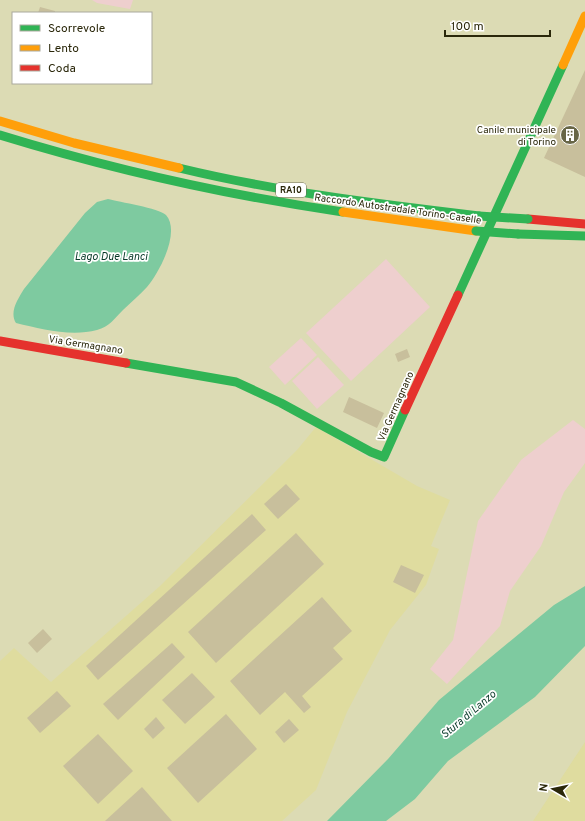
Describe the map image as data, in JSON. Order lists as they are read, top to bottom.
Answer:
{
  "streets": {
    "main road": ["RA10", "Raccordo Autostradale Torino-Caselle", "Via Germagnano"]
  },
  "water": ["Lago Due Lanci", "Stura di Lanzo"],
  "places": {
    "building": ["Canile municipale di Torino"]
  },
  "legend": ["Scorrevole", "Lento", "Coda"],
  "scale_bar": "100 m",
  "north": "left"
}
